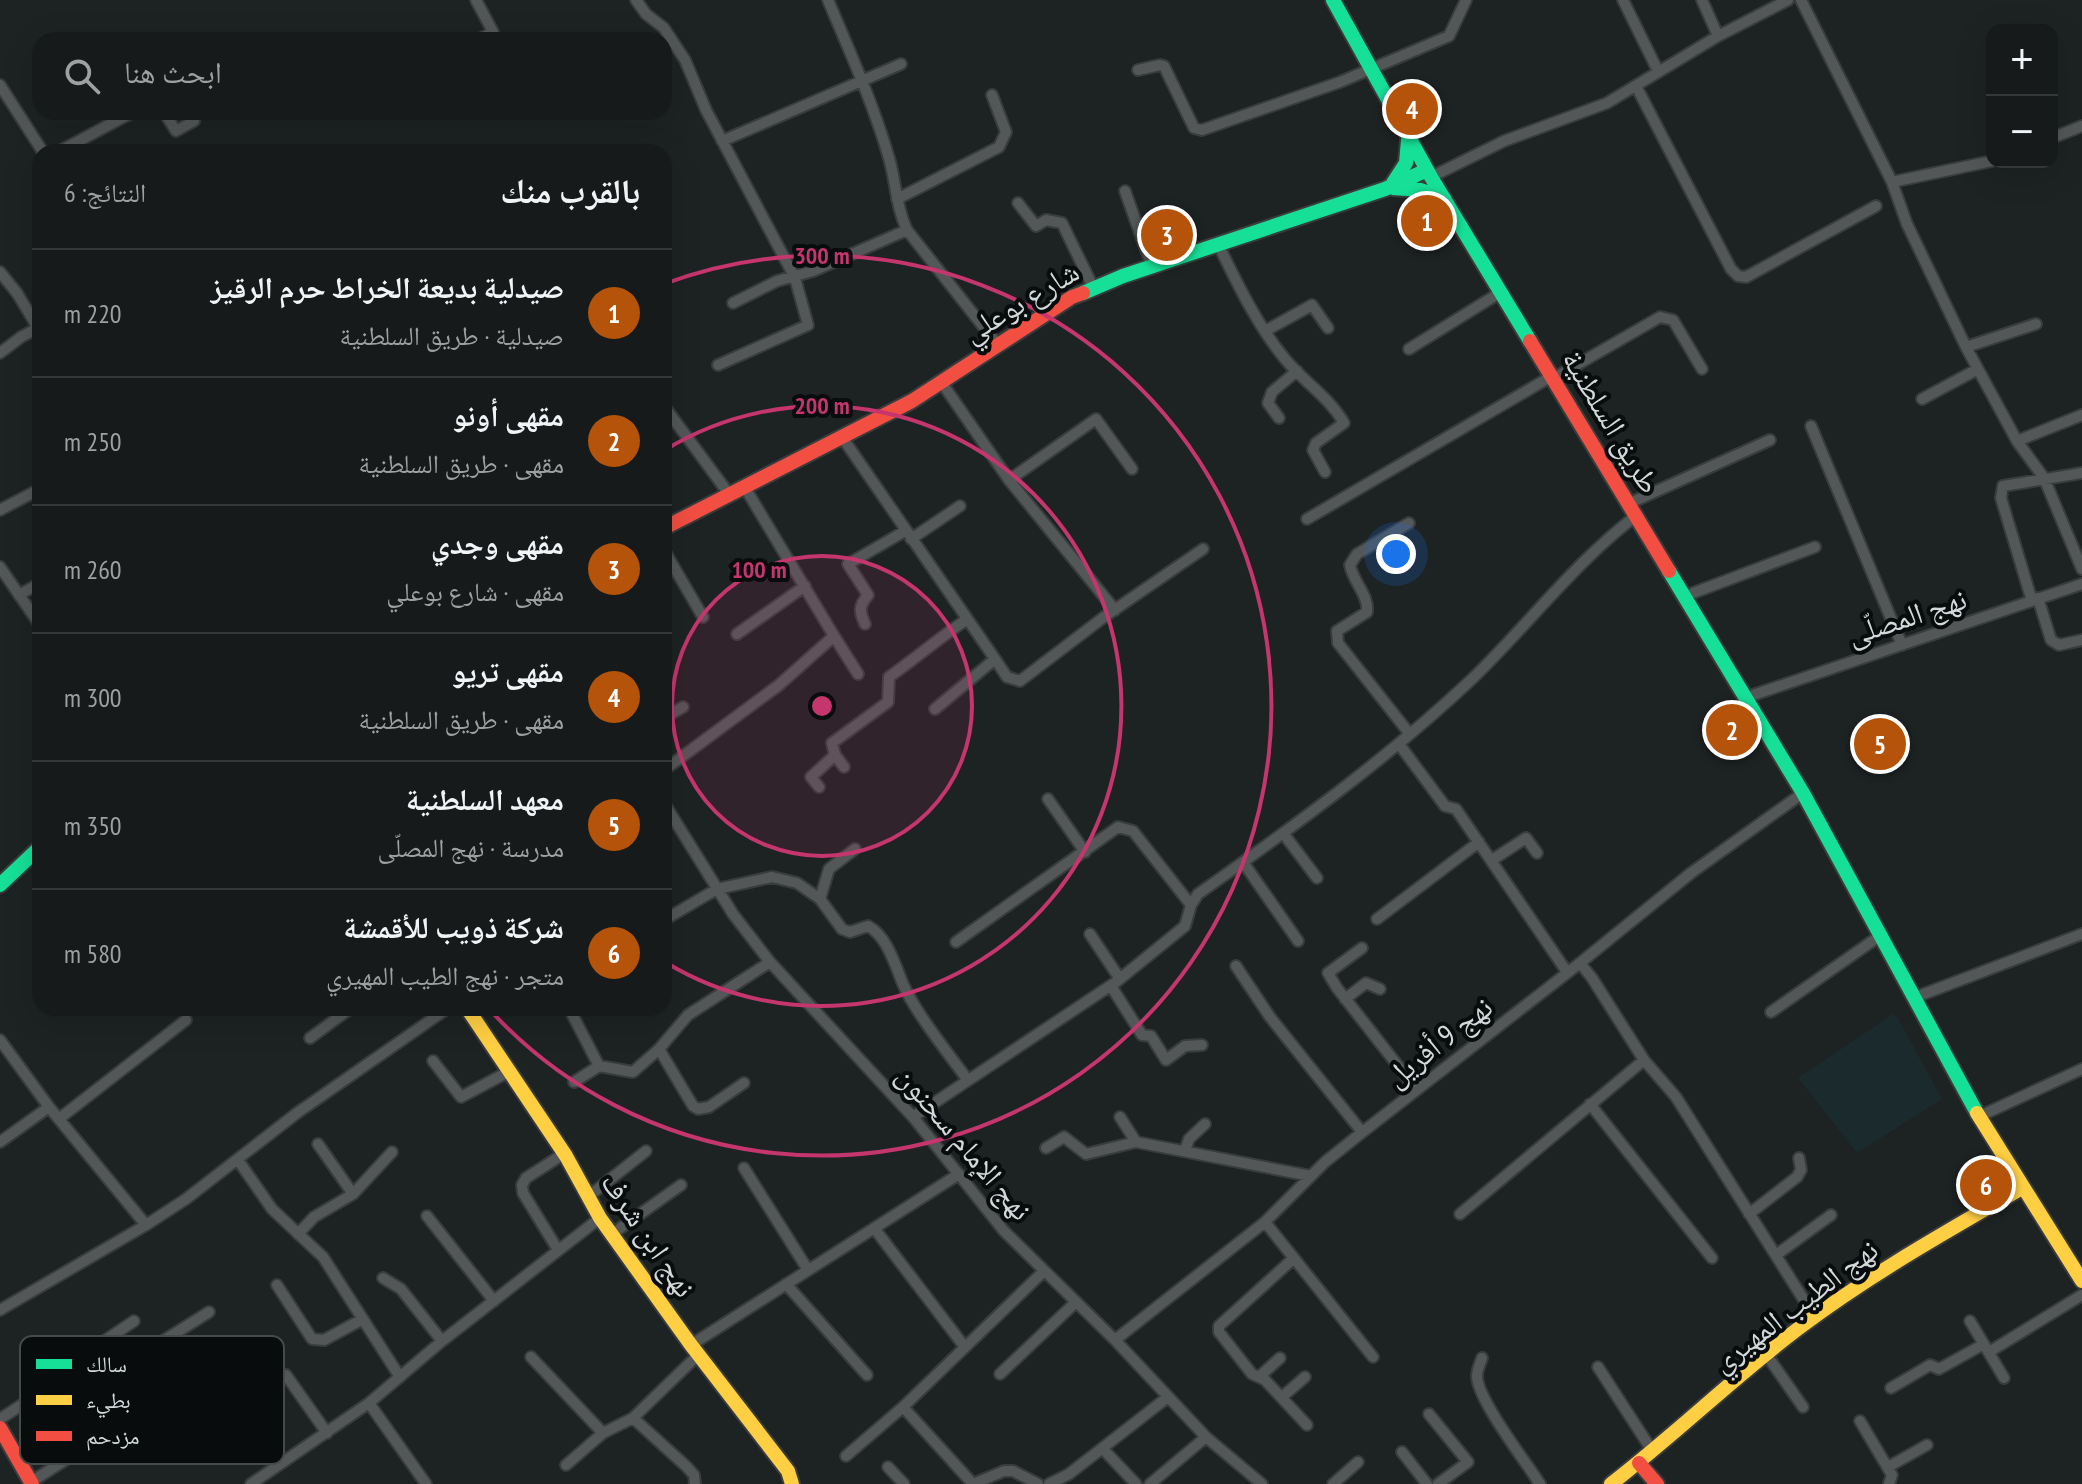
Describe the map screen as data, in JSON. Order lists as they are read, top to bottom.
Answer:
{
  "streets": {
    "street": [
      "شارع بوعلي",
      "طريق السلطنية",
      "نهج المصلّى",
      "نهج 9 أفريل",
      "نهج الإمام سحنون",
      "نهج ابن شرف",
      "نهج الطيب المهيري"
    ]
  },
  "crossings": [
    ["شارع بوعلي", "طريق السلطنية"],
    ["طريق السلطنية", "نهج المصلّى"],
    ["طريق السلطنية", "نهج 9 أفريل"],
    ["نهج 9 أفريل", "نهج الإمام سحنون"]
  ],
  "legend": ["سالك", "بطيء", "مزدحم"],
  "page": {
    "map_buttons": ["+", "−"],
    "search": "ابحث هنا",
    "pins": [
      "4",
      "1",
      "3",
      "2",
      "5",
      "6"
    ],
    "heading": ["بالقرب منك", "النتائج: 6"],
    "list": [
      {
        "mark": "1",
        "name": "صيدلية بديعة الخراط حرم الرقيز",
        "note": "صيدلية · طريق السلطنية",
        "value": "220 m"
      },
      {
        "mark": "2",
        "name": "مقهى أونو",
        "note": "مقهى · طريق السلطنية",
        "value": "250 m"
      },
      {
        "mark": "3",
        "name": "مقهى وجدي",
        "note": "مقهى · شارع بوعلي",
        "value": "260 m"
      },
      {
        "mark": "4",
        "name": "مقهى تريو",
        "note": "مقهى · طريق السلطنية",
        "value": "300 m"
      },
      {
        "mark": "5",
        "name": "معهد السلطنية",
        "note": "مدرسة · نهج المصلّى",
        "value": "350 m"
      },
      {
        "mark": "6",
        "name": "شركة ذويب للأقمشة",
        "note": "متجر · نهج الطيب المهيري",
        "value": "580 m"
      }
    ]
  },
  "rings": ["300 m", "200 m", "100 m"]
}
